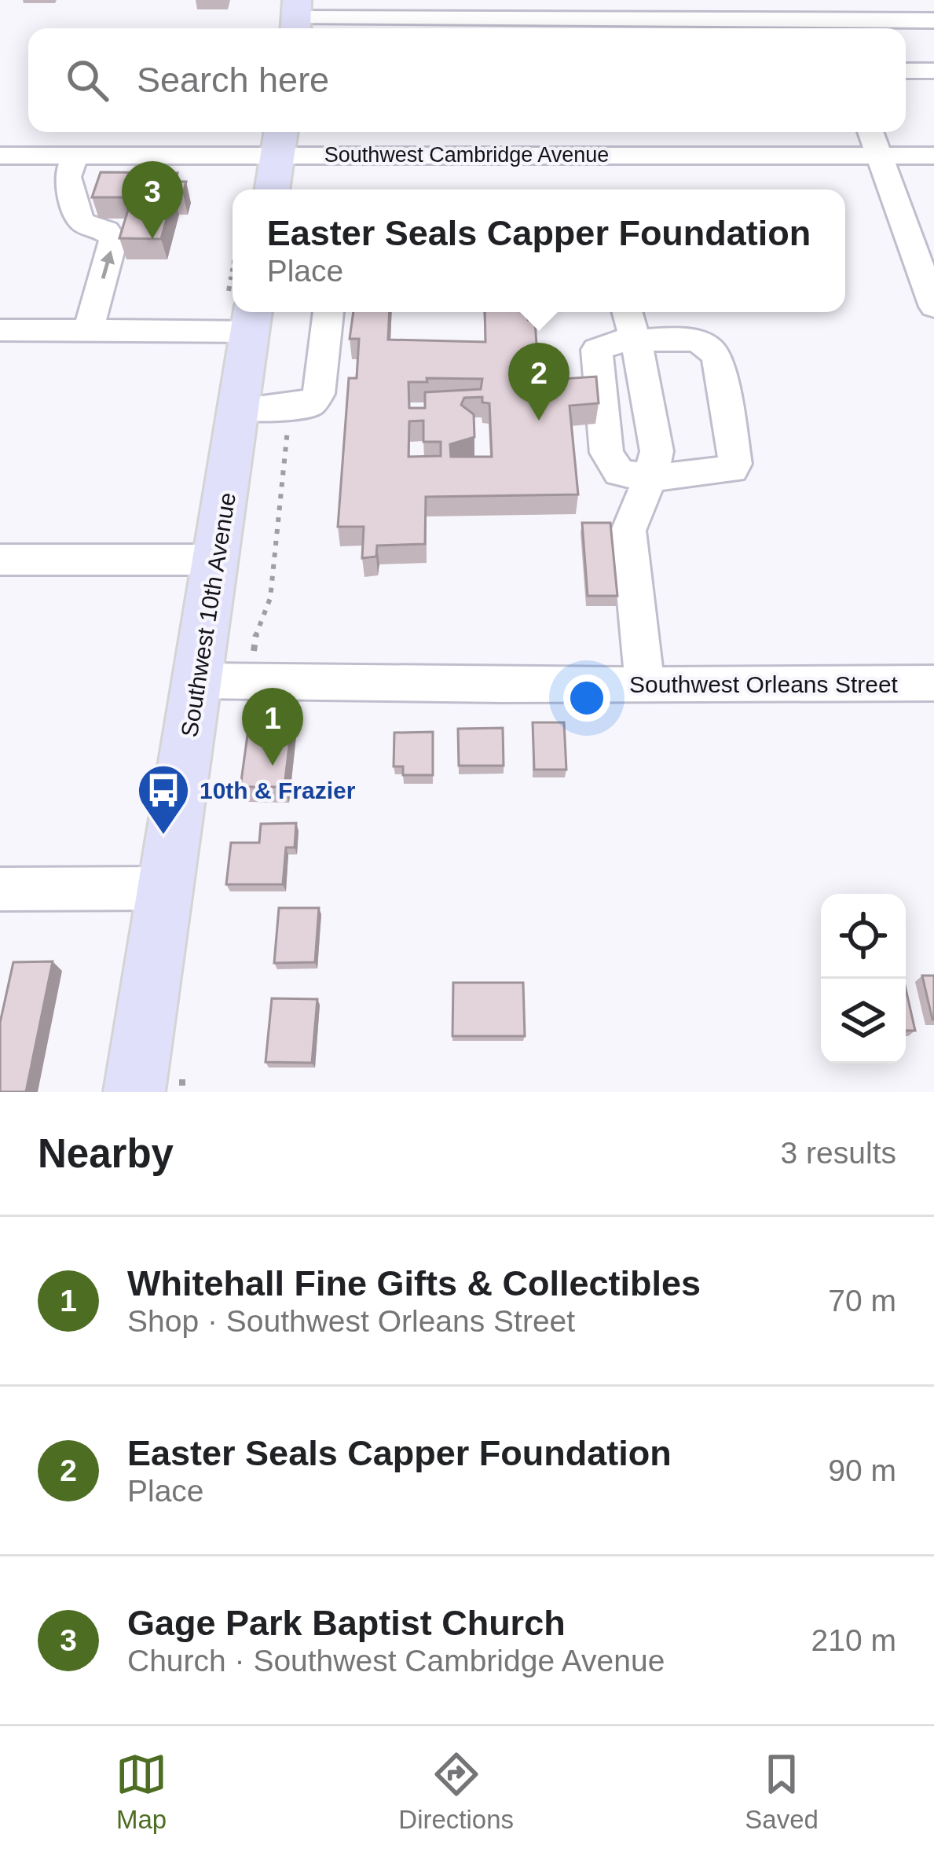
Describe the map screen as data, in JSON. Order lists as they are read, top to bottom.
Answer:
{
  "streets": {
    "main road": ["Southwest 10th Avenue"],
    "street": ["Southwest Cambridge Avenue", "Southwest Orleans Street"]
  },
  "crossings": [
    ["Southwest 10th Avenue", "Southwest Orleans Street"]
  ],
  "places": {
    "bus stop": ["10th & Frazier"]
  },
  "page": {
    "search": "Search here",
    "pins": ["3", "2", "1"],
    "popup": ["Easter Seals Capper Foundation", "Place"],
    "heading": ["Nearby", "3 results"],
    "list": [
      {
        "mark": "1",
        "name": "Whitehall Fine Gifts & Collectibles",
        "note": "Shop · Southwest Orleans Street",
        "value": "70 m"
      },
      {
        "mark": "2",
        "name": "Easter Seals Capper Foundation",
        "note": "Place",
        "value": "90 m"
      },
      {
        "mark": "3",
        "name": "Gage Park Baptist Church",
        "note": "Church · Southwest Cambridge Avenue",
        "value": "210 m"
      }
    ],
    "nav": ["Map", "Directions", "Saved"]
  }
}
